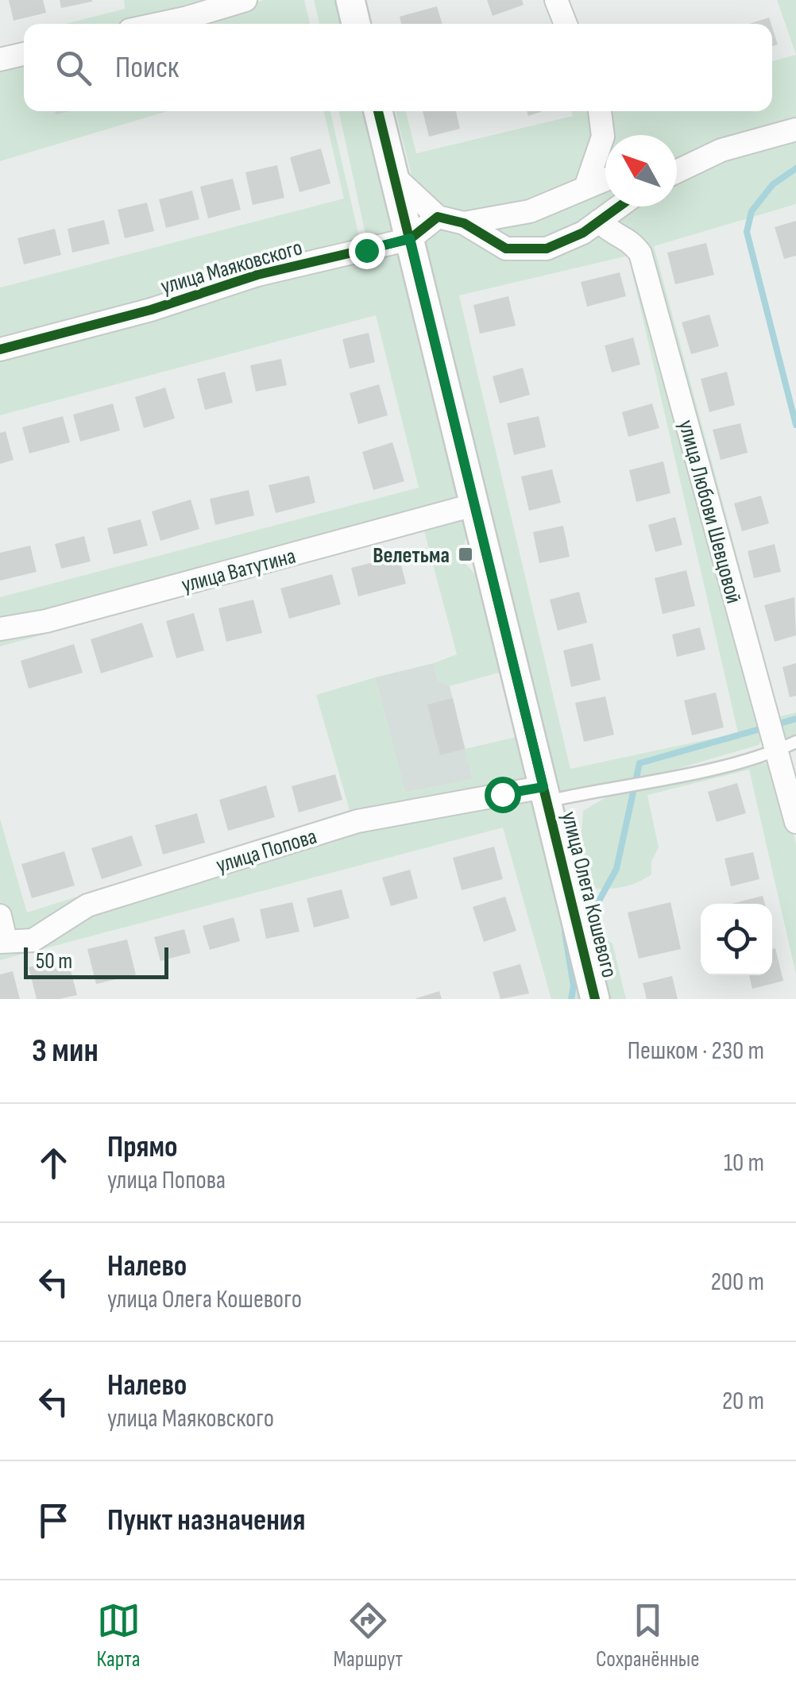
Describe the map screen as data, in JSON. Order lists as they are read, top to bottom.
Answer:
{
  "streets": {
    "street": [
      "улица Маяковского",
      "улица Любови Шевцовой",
      "улица Ватутина",
      "улица Попова",
      "улица Олега Кошевого"
    ]
  },
  "crossings": [
    ["улица Маяковского", "улица Олега Кошевого"],
    ["улица Ватутина", "улица Олега Кошевого"],
    ["улица Попова", "улица Олега Кошевого"]
  ],
  "places": {
    "transit": ["Велетьма"]
  },
  "scale_bar": "50 m",
  "north": "top left",
  "page": {
    "search": "Поиск",
    "scale": "50 m",
    "heading": ["3 мин", "Пешком · 230 m"],
    "list": [
      ["Прямо", "улица Попова", "10 m"],
      ["Налево", "улица Олега Кошевого", "200 m"],
      ["Налево", "улица Маяковского", "20 m"],
      "Пункт назначения"
    ],
    "nav": ["Карта", "Маршрут", "Сохранённые"]
  }
}
